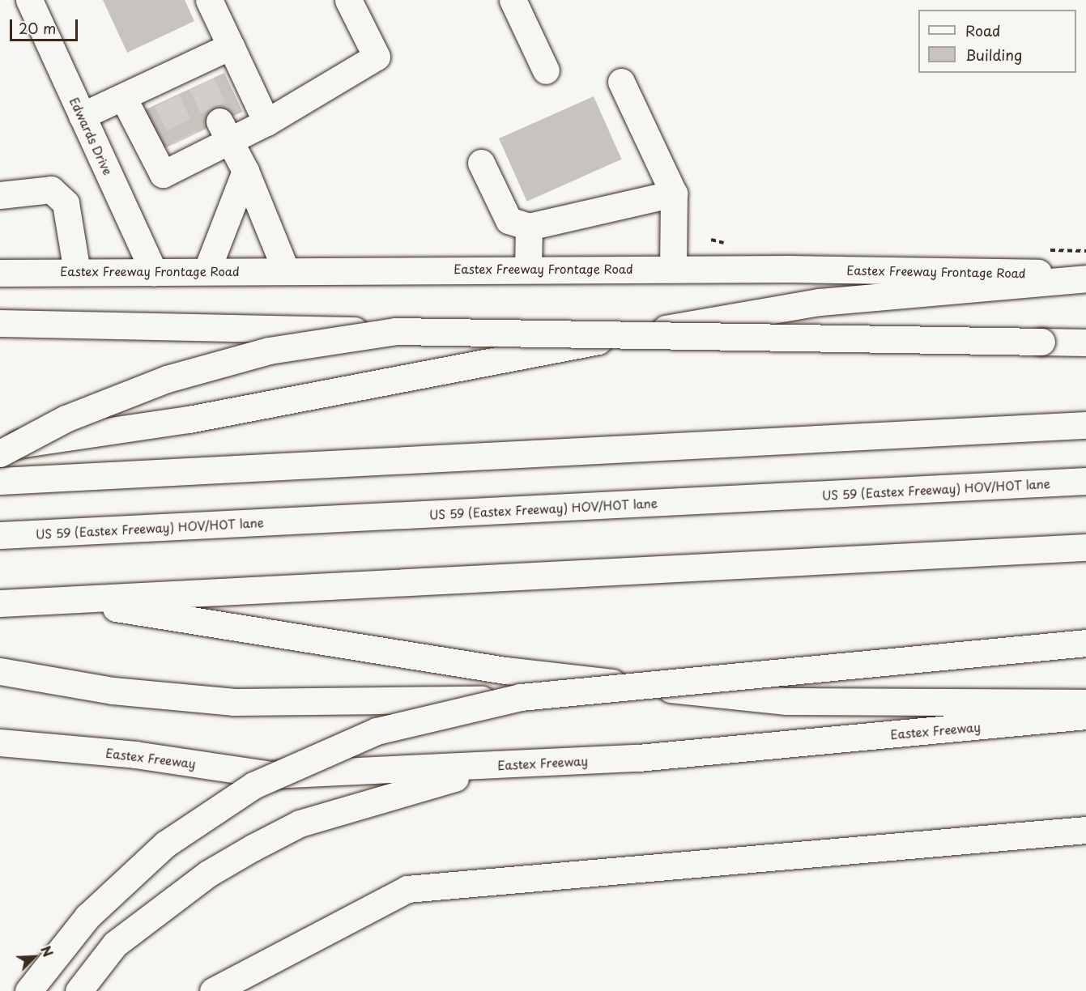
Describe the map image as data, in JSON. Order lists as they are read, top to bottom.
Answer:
{
  "streets": {
    "main road": [
      "Edwards Drive",
      "Eastex Freeway Frontage Road",
      "US 59 (Eastex Freeway) HOV/HOT lane",
      "Eastex Freeway"
    ]
  },
  "crossings": [
    ["Edwards Drive", "Eastex Freeway Frontage Road"]
  ],
  "legend": ["Road", "Building"],
  "scale_bar": "20 m",
  "north": "top right"
}
